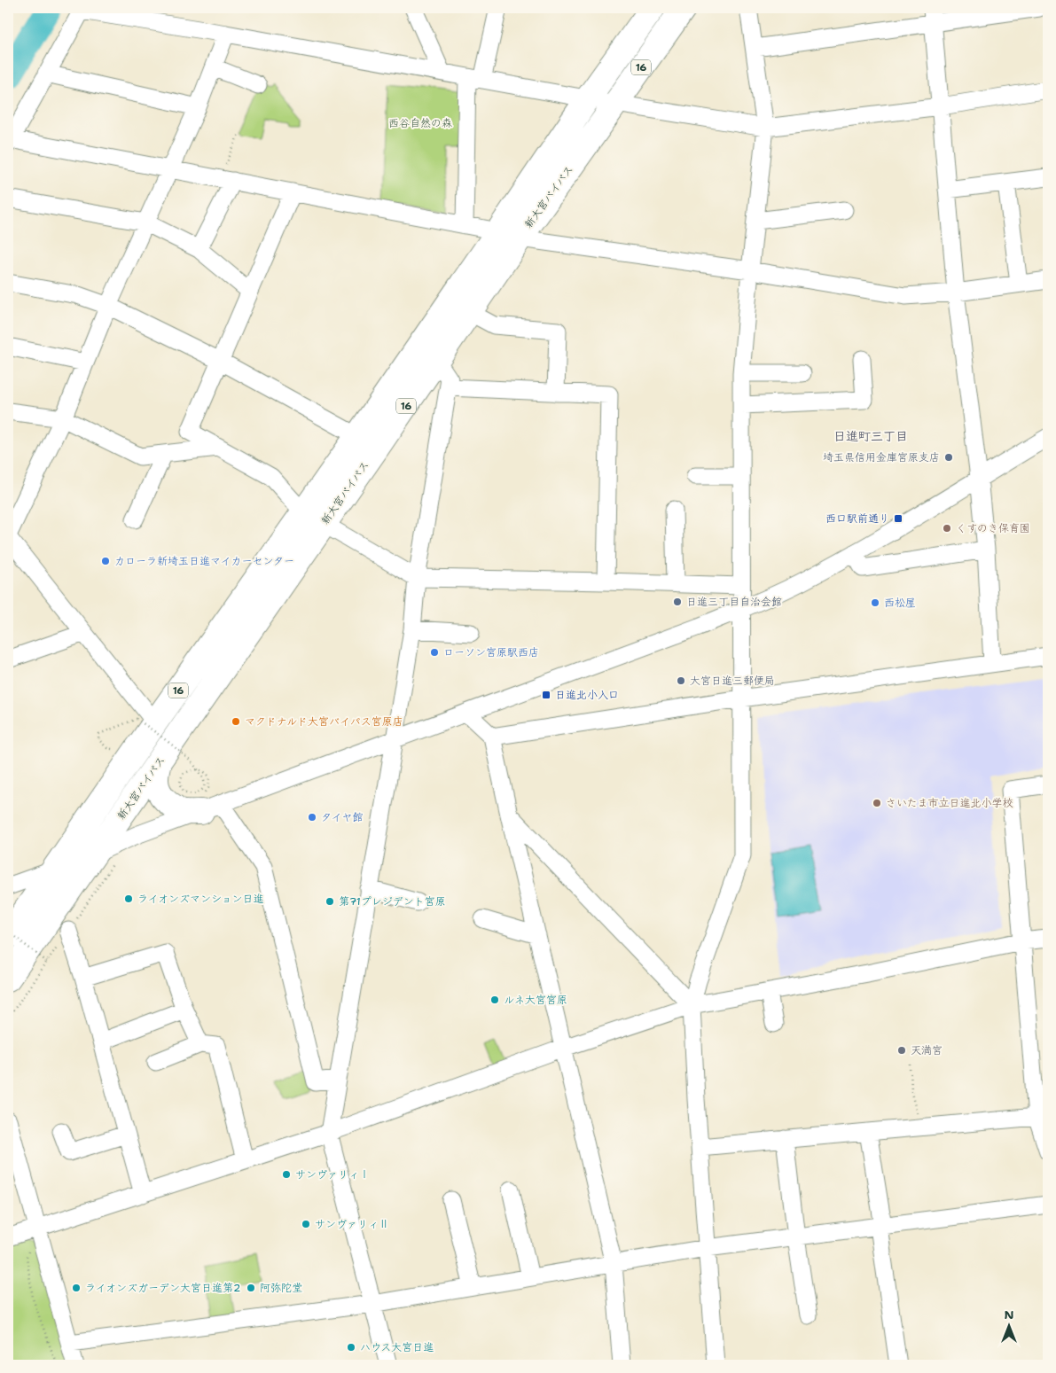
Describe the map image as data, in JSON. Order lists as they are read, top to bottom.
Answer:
{
  "streets": {
    "highway": ["16", "新大宮バイパス"]
  },
  "districts": ["日進町三丁目"],
  "parks": ["西谷自然の森"],
  "places": {
    "other": [
      "埼玉県信用金庫宮原支店",
      "くすのき保育園",
      "カローラ新埼玉日進マイカーセンター",
      "日進三丁目自治会館",
      "西松屋",
      "ローソン宮原駅西店",
      "大宮日進三郵便局",
      "マクドナルド大宮バイパス宮原店",
      "さいたま市立日進北小学校",
      "タイヤ館",
      "ライオンズマンション日進",
      "第71プレジデント宮原",
      "ルネ大宮宮原",
      "天満宮",
      "サンヴァリィⅠ",
      "サンヴァリィⅡ",
      "ライオンズガーデン大宮日進第2",
      "阿弥陀堂",
      "ハウス大宮日進"
    ],
    "transit": ["西口駅前通り", "日進北小入口"]
  },
  "north": "top"
}
